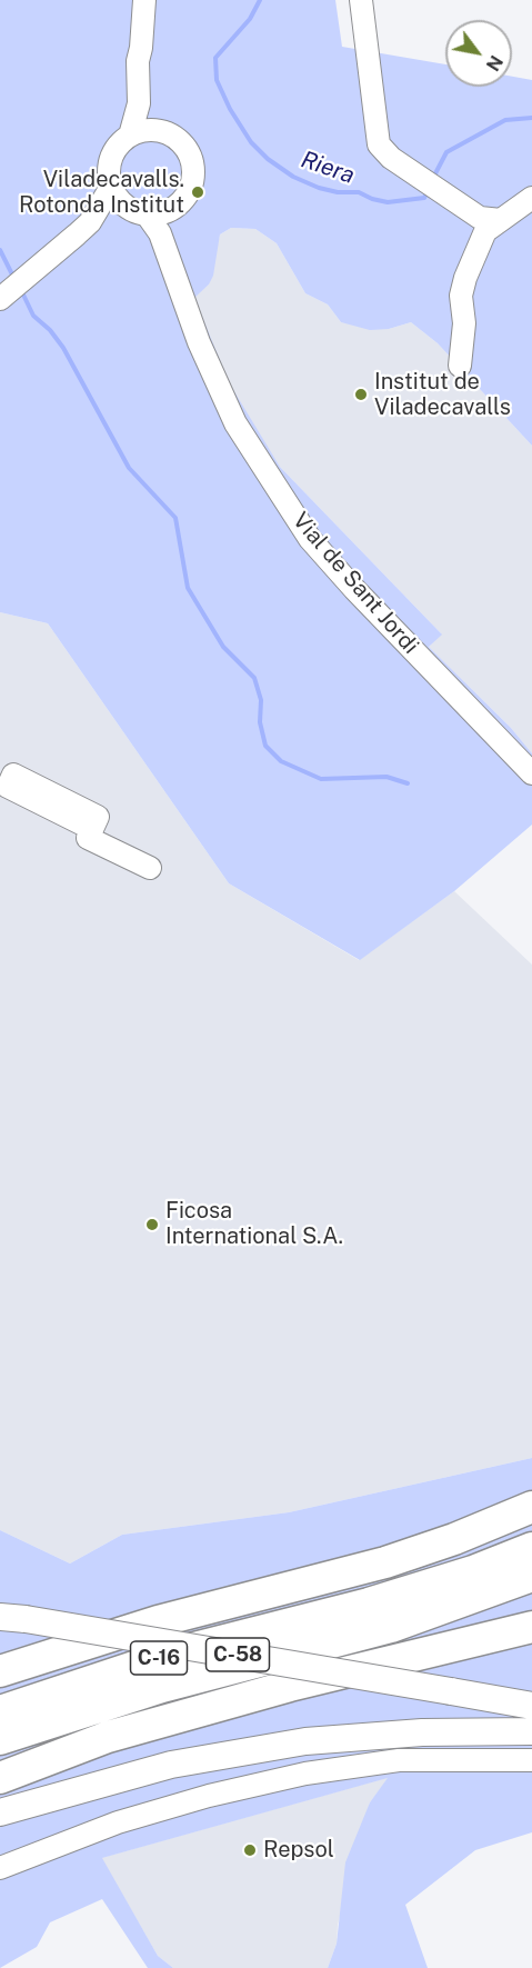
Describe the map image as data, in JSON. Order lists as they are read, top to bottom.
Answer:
{
  "streets": {
    "highway": ["C-16"],
    "main road": ["C-58"],
    "street": ["Vial de Sant Jordi"]
  },
  "water": ["Riera"],
  "places": [
    "Viladecavalls. Rotonda Institut",
    "Institut de Viladecavalls",
    "Ficosa International S.A.",
    "Repsol"
  ],
  "north": "bottom right"
}
